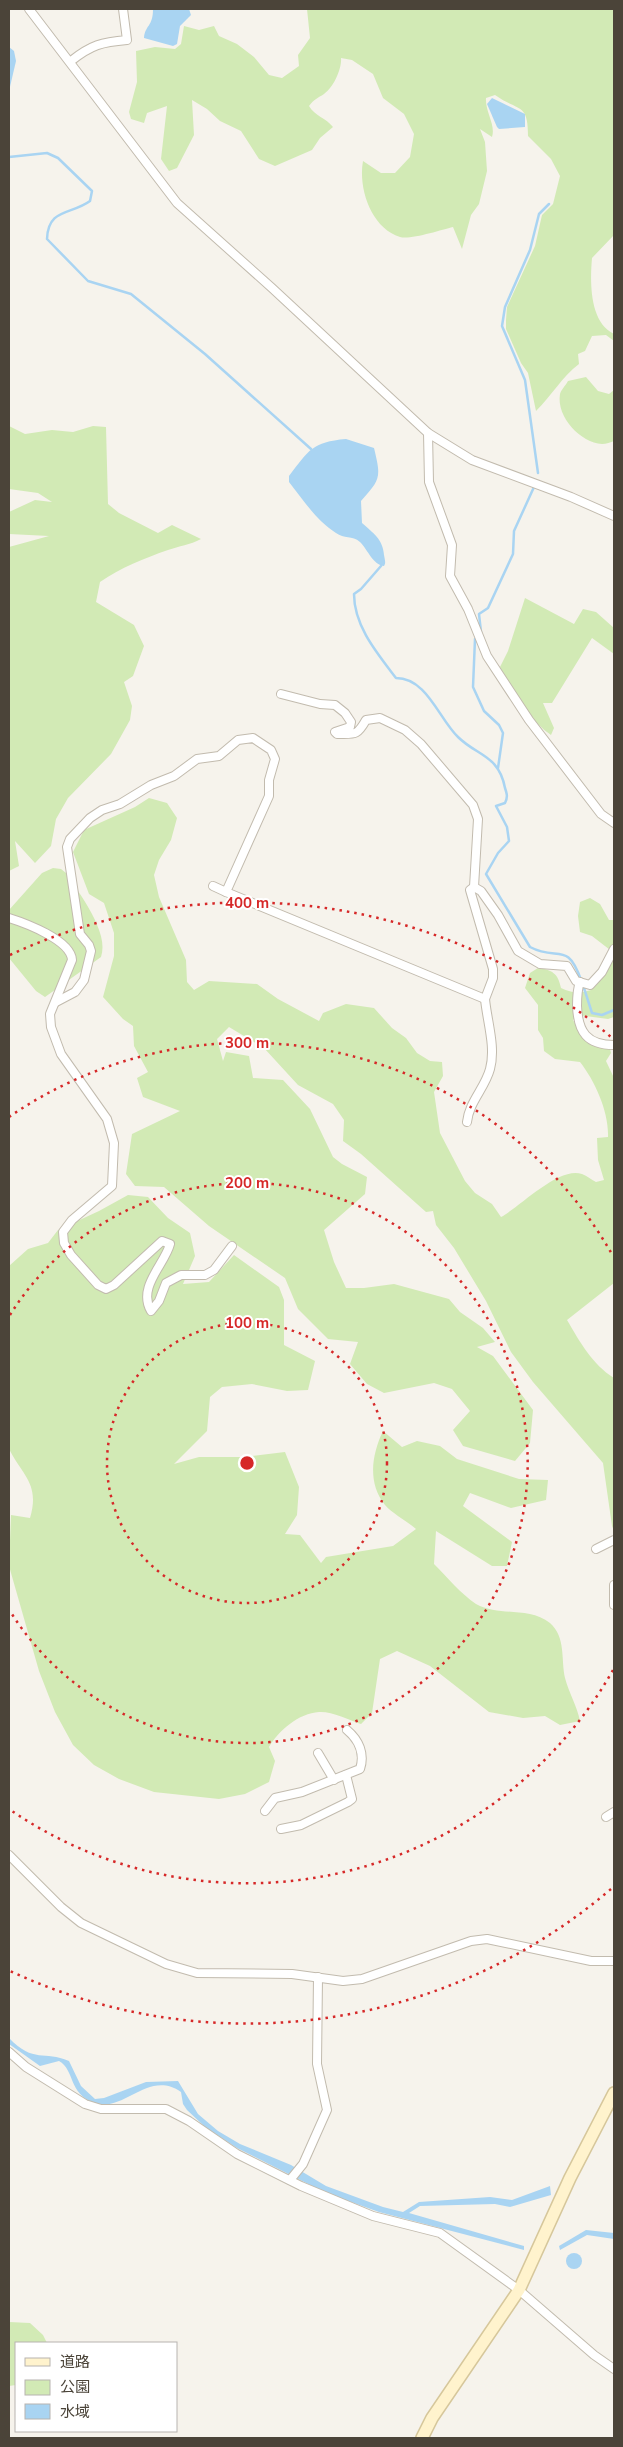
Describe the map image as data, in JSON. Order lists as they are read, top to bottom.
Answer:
{
  "legend": ["道路", "公園", "水域"],
  "rings": [
    "400 m",
    "300 m",
    "200 m",
    "100 m"
  ]
}
